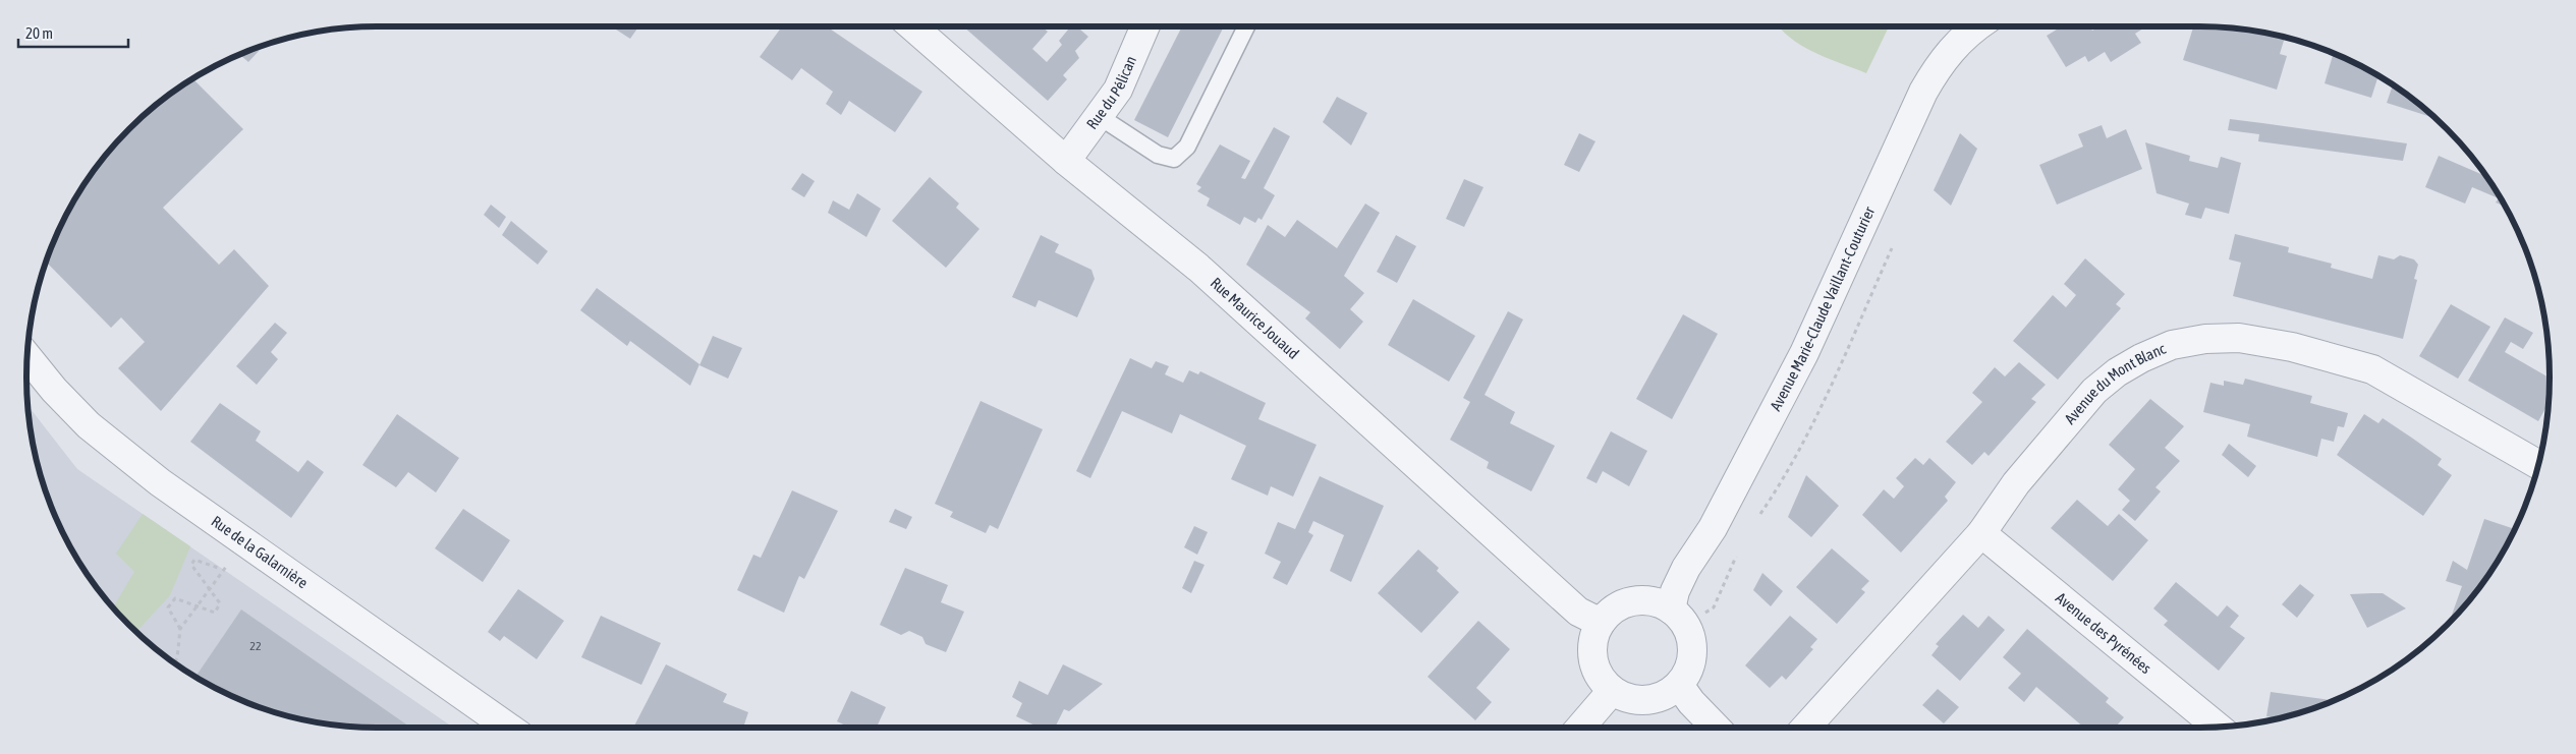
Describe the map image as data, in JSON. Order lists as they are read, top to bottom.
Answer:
{
  "streets": {
    "street": [
      "Rue du Pélican",
      "Avenue Marie-Claude Vaillant-Couturier",
      "Rue Maurice Jouaud",
      "Avenue du Mont Blanc",
      "Rue de la Galarnière",
      "Avenue des Pyrénées"
    ]
  },
  "crossings": [
    ["Rue du Pélican", "Rue Maurice Jouaud"],
    ["Avenue Marie-Claude Vaillant-Couturier", "Rue Maurice Jouaud"],
    ["Avenue du Mont Blanc", "Avenue des Pyrénées"]
  ],
  "house_numbers": ["22"],
  "scale_bar": "20 m"
}
